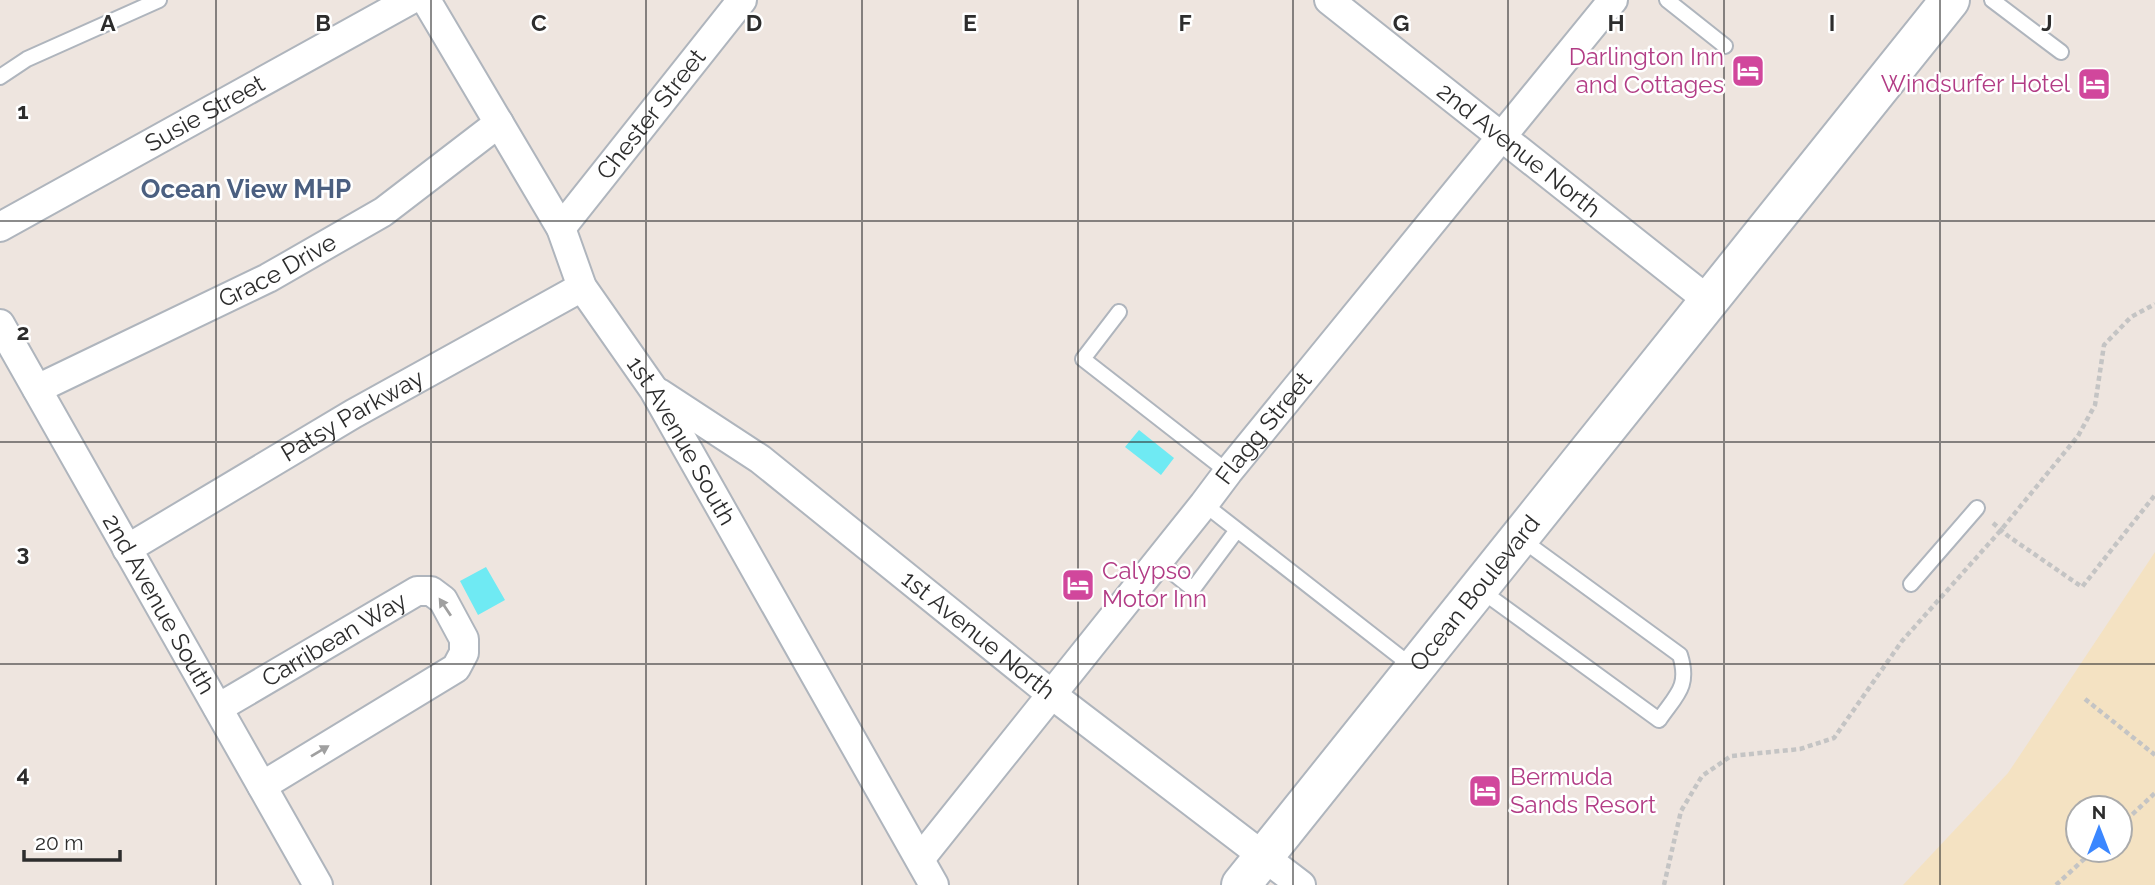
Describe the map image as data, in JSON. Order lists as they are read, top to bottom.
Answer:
{
  "streets": {
    "main road": ["Ocean Boulevard"],
    "street": [
      "Susie Street",
      "Chester Street",
      "2nd Avenue North",
      "Grace Drive",
      "Patsy Parkway",
      "Flagg Street",
      "1st Avenue South",
      "2nd Avenue South",
      "1st Avenue North",
      "Carribean Way"
    ]
  },
  "crossings": [
    ["Chester Street", "1st Avenue South"],
    ["2nd Avenue North", "Flagg Street"],
    ["2nd Avenue North", "Ocean Boulevard"],
    ["Grace Drive", "1st Avenue South"],
    ["Grace Drive", "2nd Avenue South"],
    ["Patsy Parkway", "1st Avenue South"],
    ["Patsy Parkway", "2nd Avenue South"],
    ["Flagg Street", "1st Avenue South"],
    ["Flagg Street", "1st Avenue North"],
    ["1st Avenue South", "1st Avenue North"],
    ["Ocean Boulevard", "1st Avenue North"],
    ["2nd Avenue South", "Carribean Way"]
  ],
  "districts": ["Ocean View MHP"],
  "places": {
    "hotel": [
      "Darlington Inn and Cottages",
      "Windsurfer Hotel",
      "Calypso Motor Inn",
      "Bermuda Sands Resort"
    ]
  },
  "scale_bar": "20 m",
  "north": "top",
  "grid": {
    "columns": [
      "A",
      "B",
      "C",
      "D",
      "E",
      "F",
      "G",
      "H",
      "I",
      "J"
    ],
    "rows": [
      "1",
      "2",
      "3",
      "4"
    ]
  }
}
